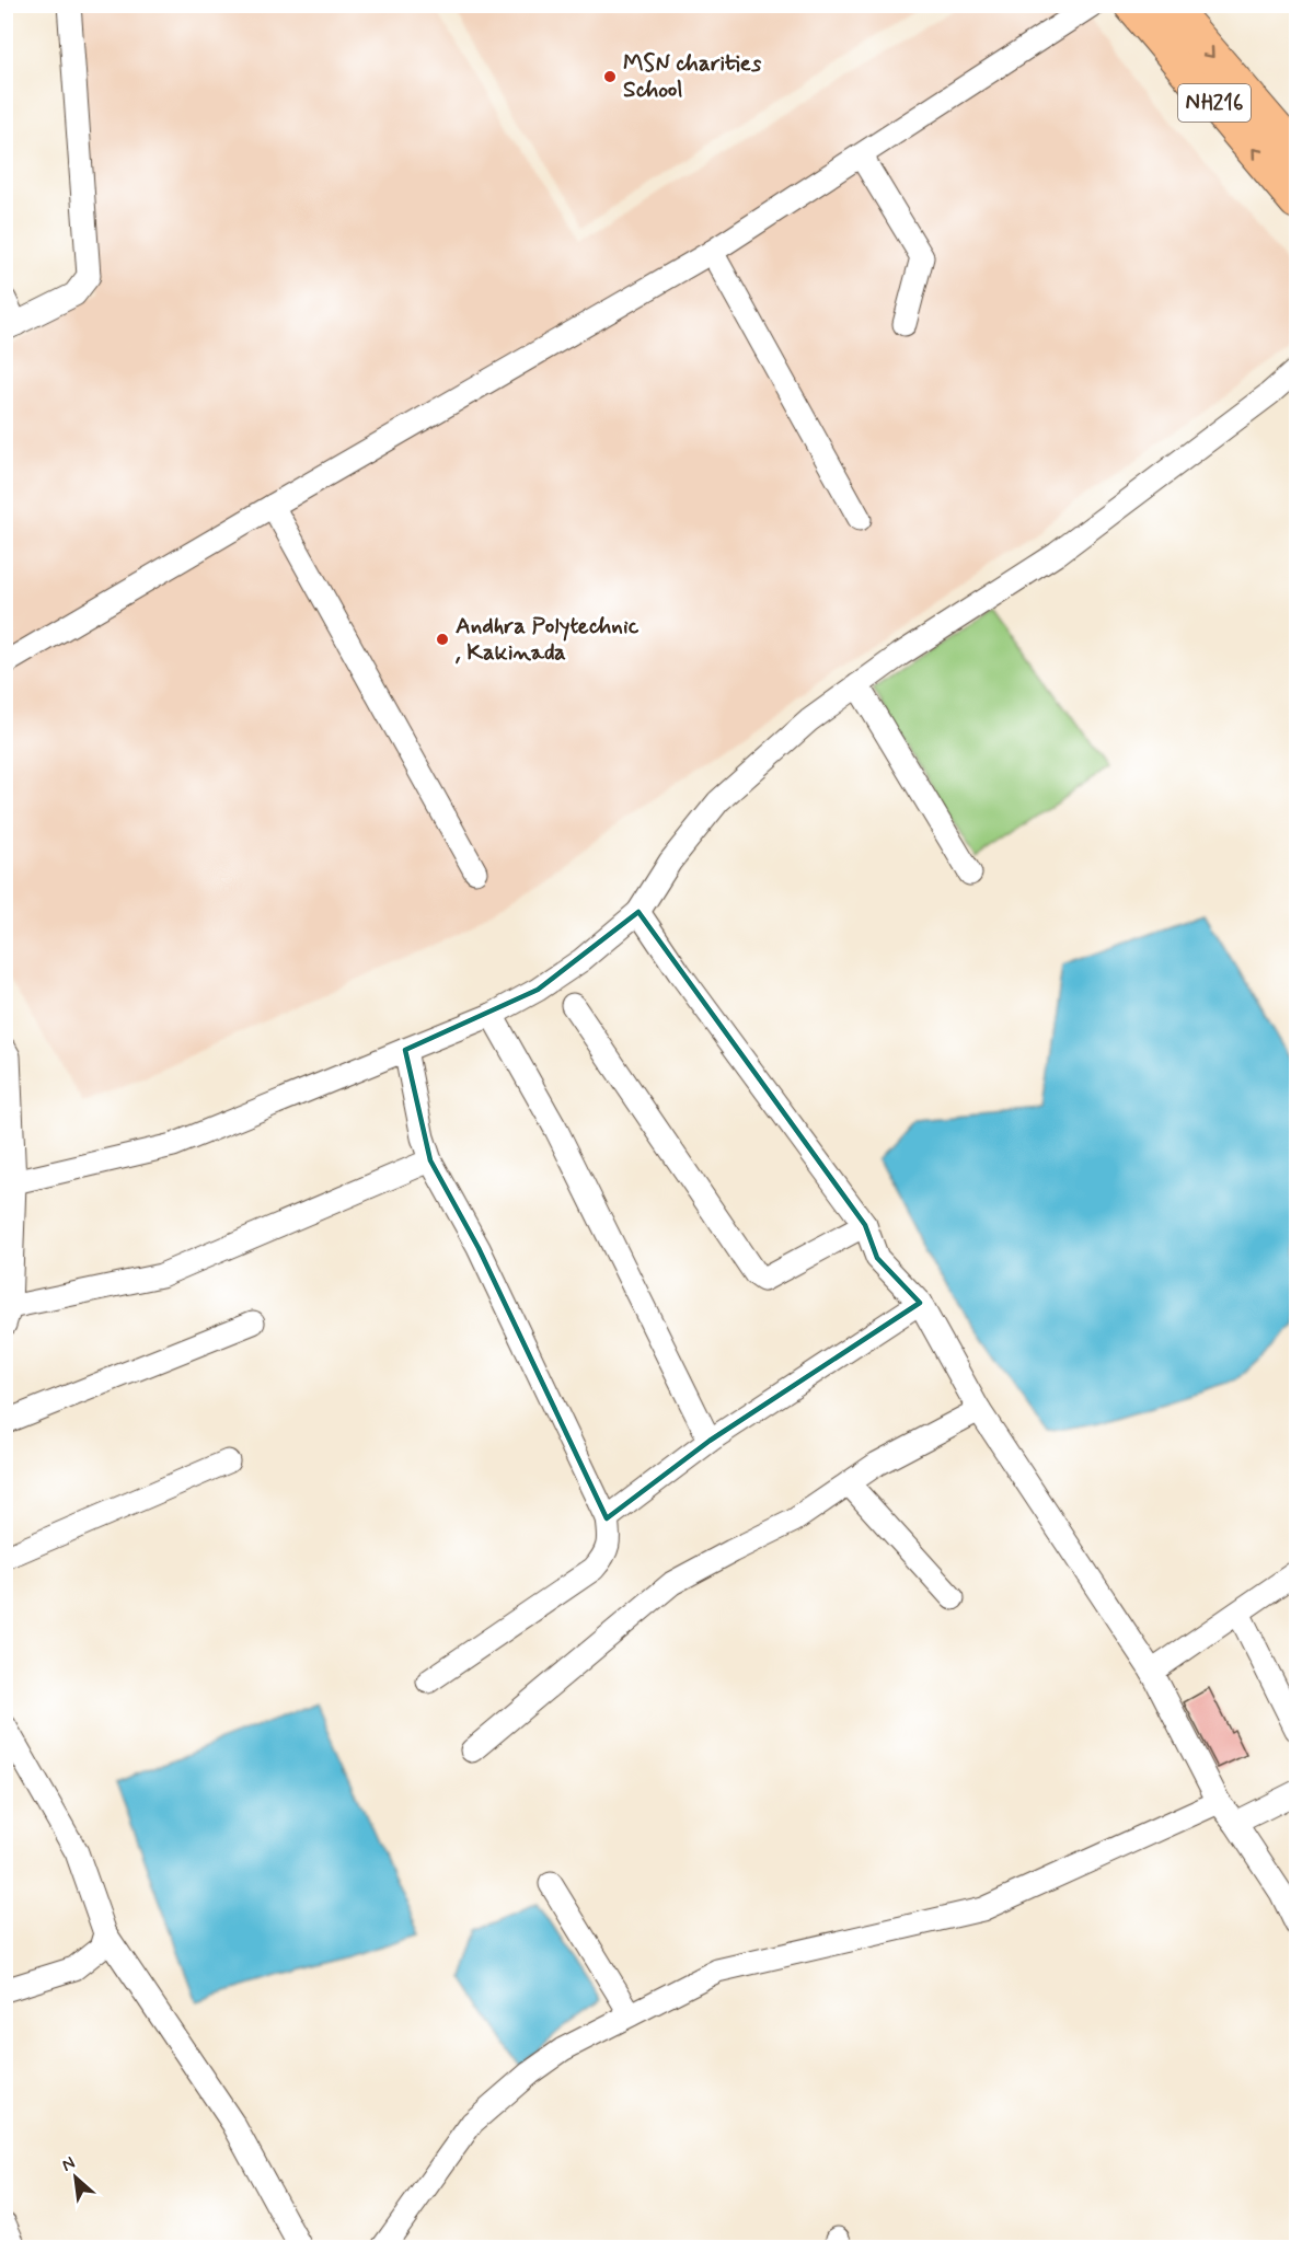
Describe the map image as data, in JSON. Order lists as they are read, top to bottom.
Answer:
{
  "streets": {
    "highway": ["NH216"]
  },
  "places": ["MSN charities School", "Andhra Polytechnic , Kakinada"],
  "north": "top left"
}
